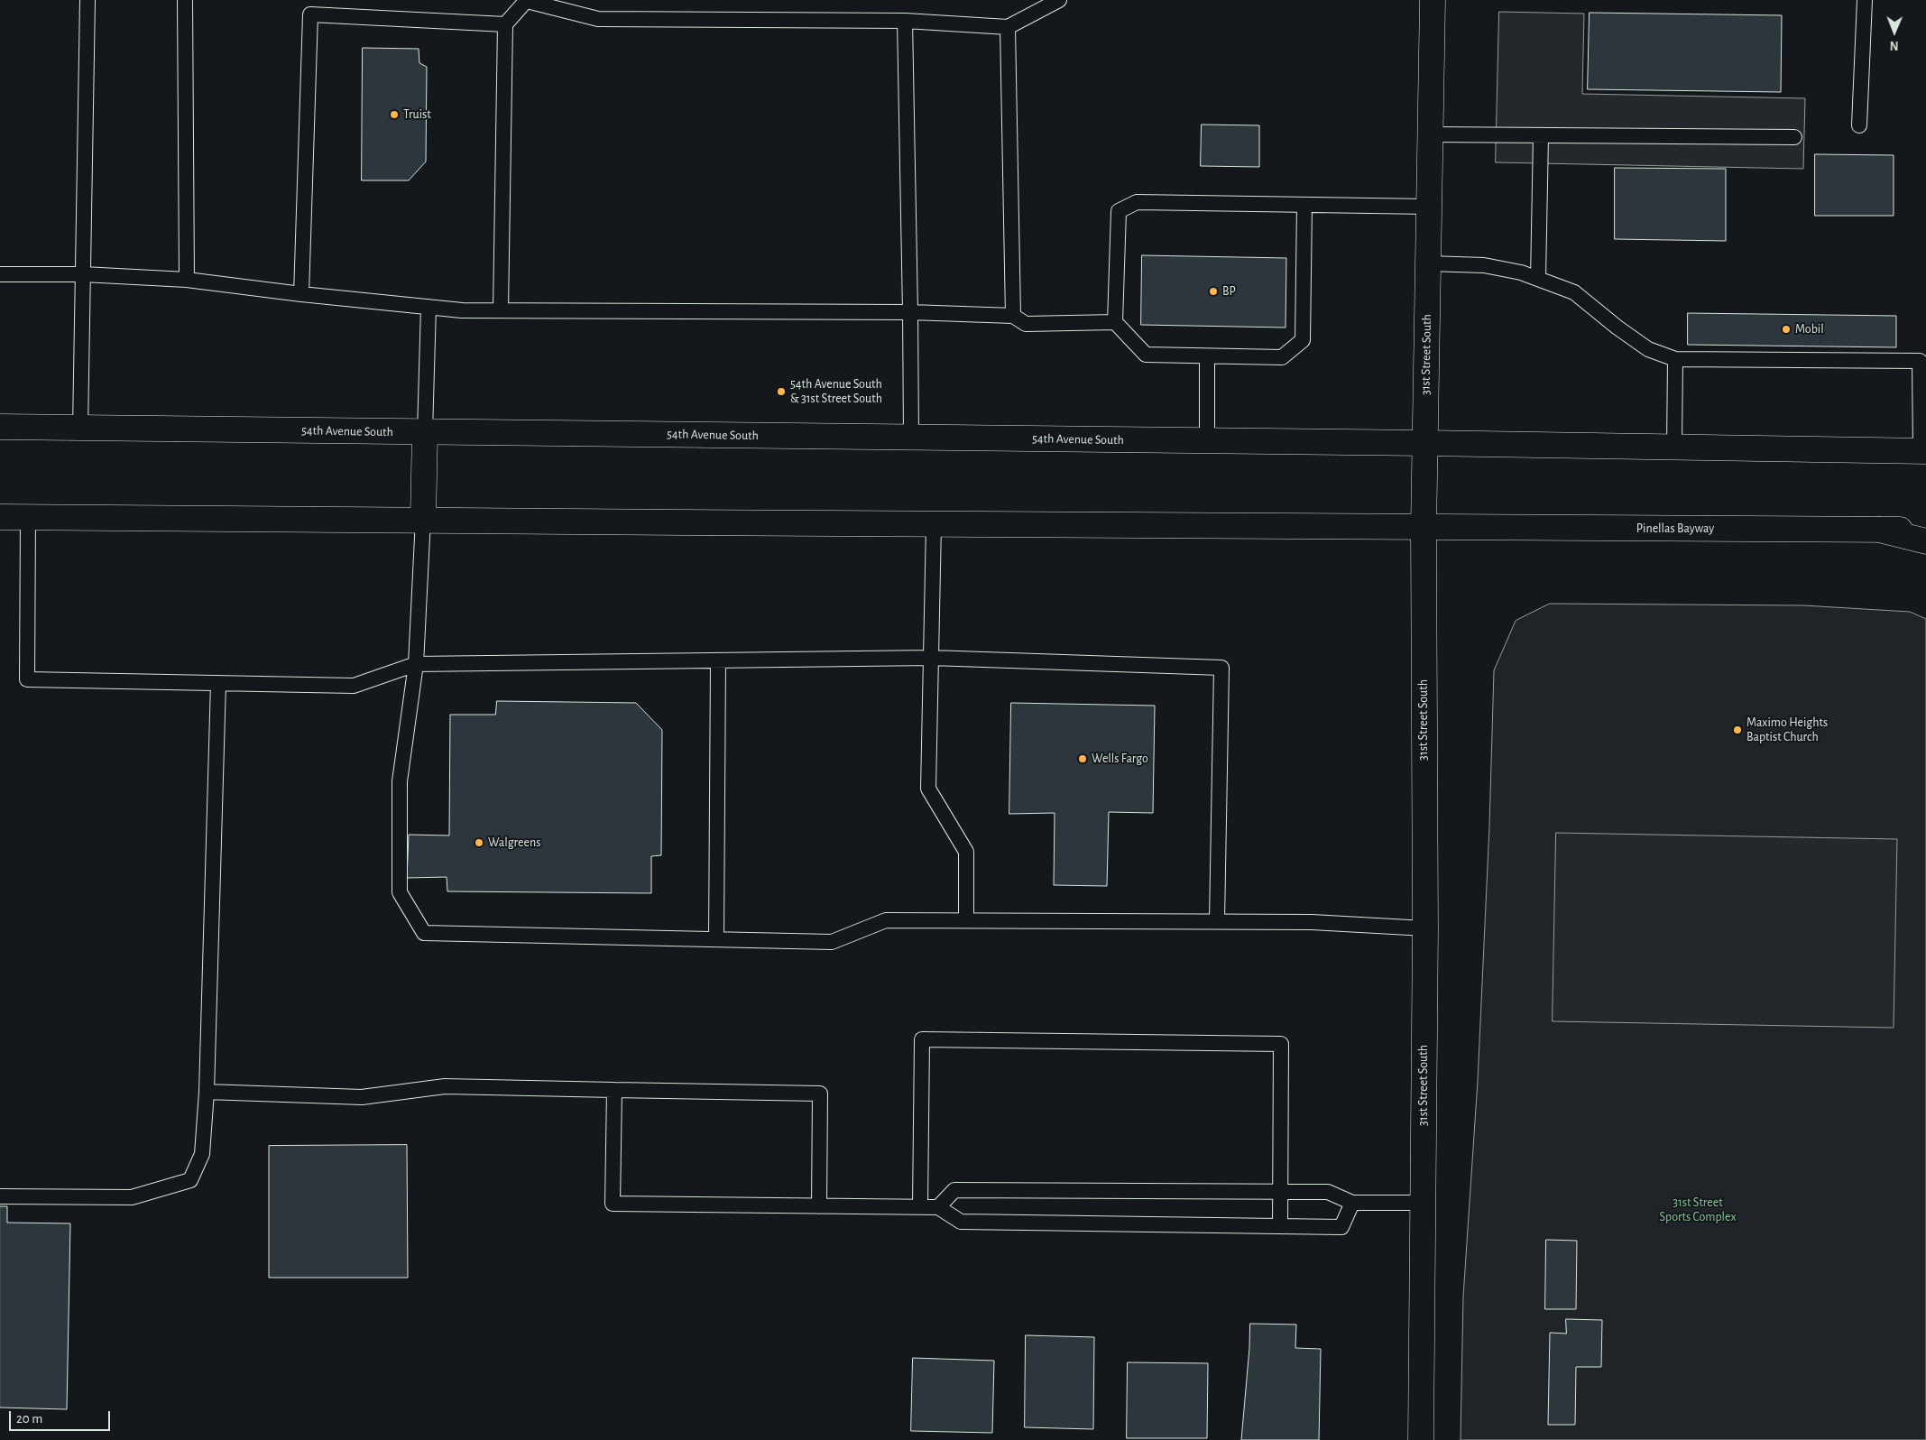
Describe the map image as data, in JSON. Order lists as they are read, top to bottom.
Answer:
{
  "streets": {
    "main road": ["31st Street South", "54th Avenue South", "Pinellas Bayway"]
  },
  "crossings": [
    ["31st Street South", "54th Avenue South"],
    ["31st Street South", "Pinellas Bayway"]
  ],
  "parks": ["31st Street Sports Complex"],
  "places": [
    "Truist",
    "BP",
    "Mobil",
    "54th Avenue South & 31st Street South",
    "Maximo Heights Baptist Church",
    "Wells Fargo",
    "Walgreens"
  ],
  "scale_bar": "20 m",
  "north": "bottom"
}
